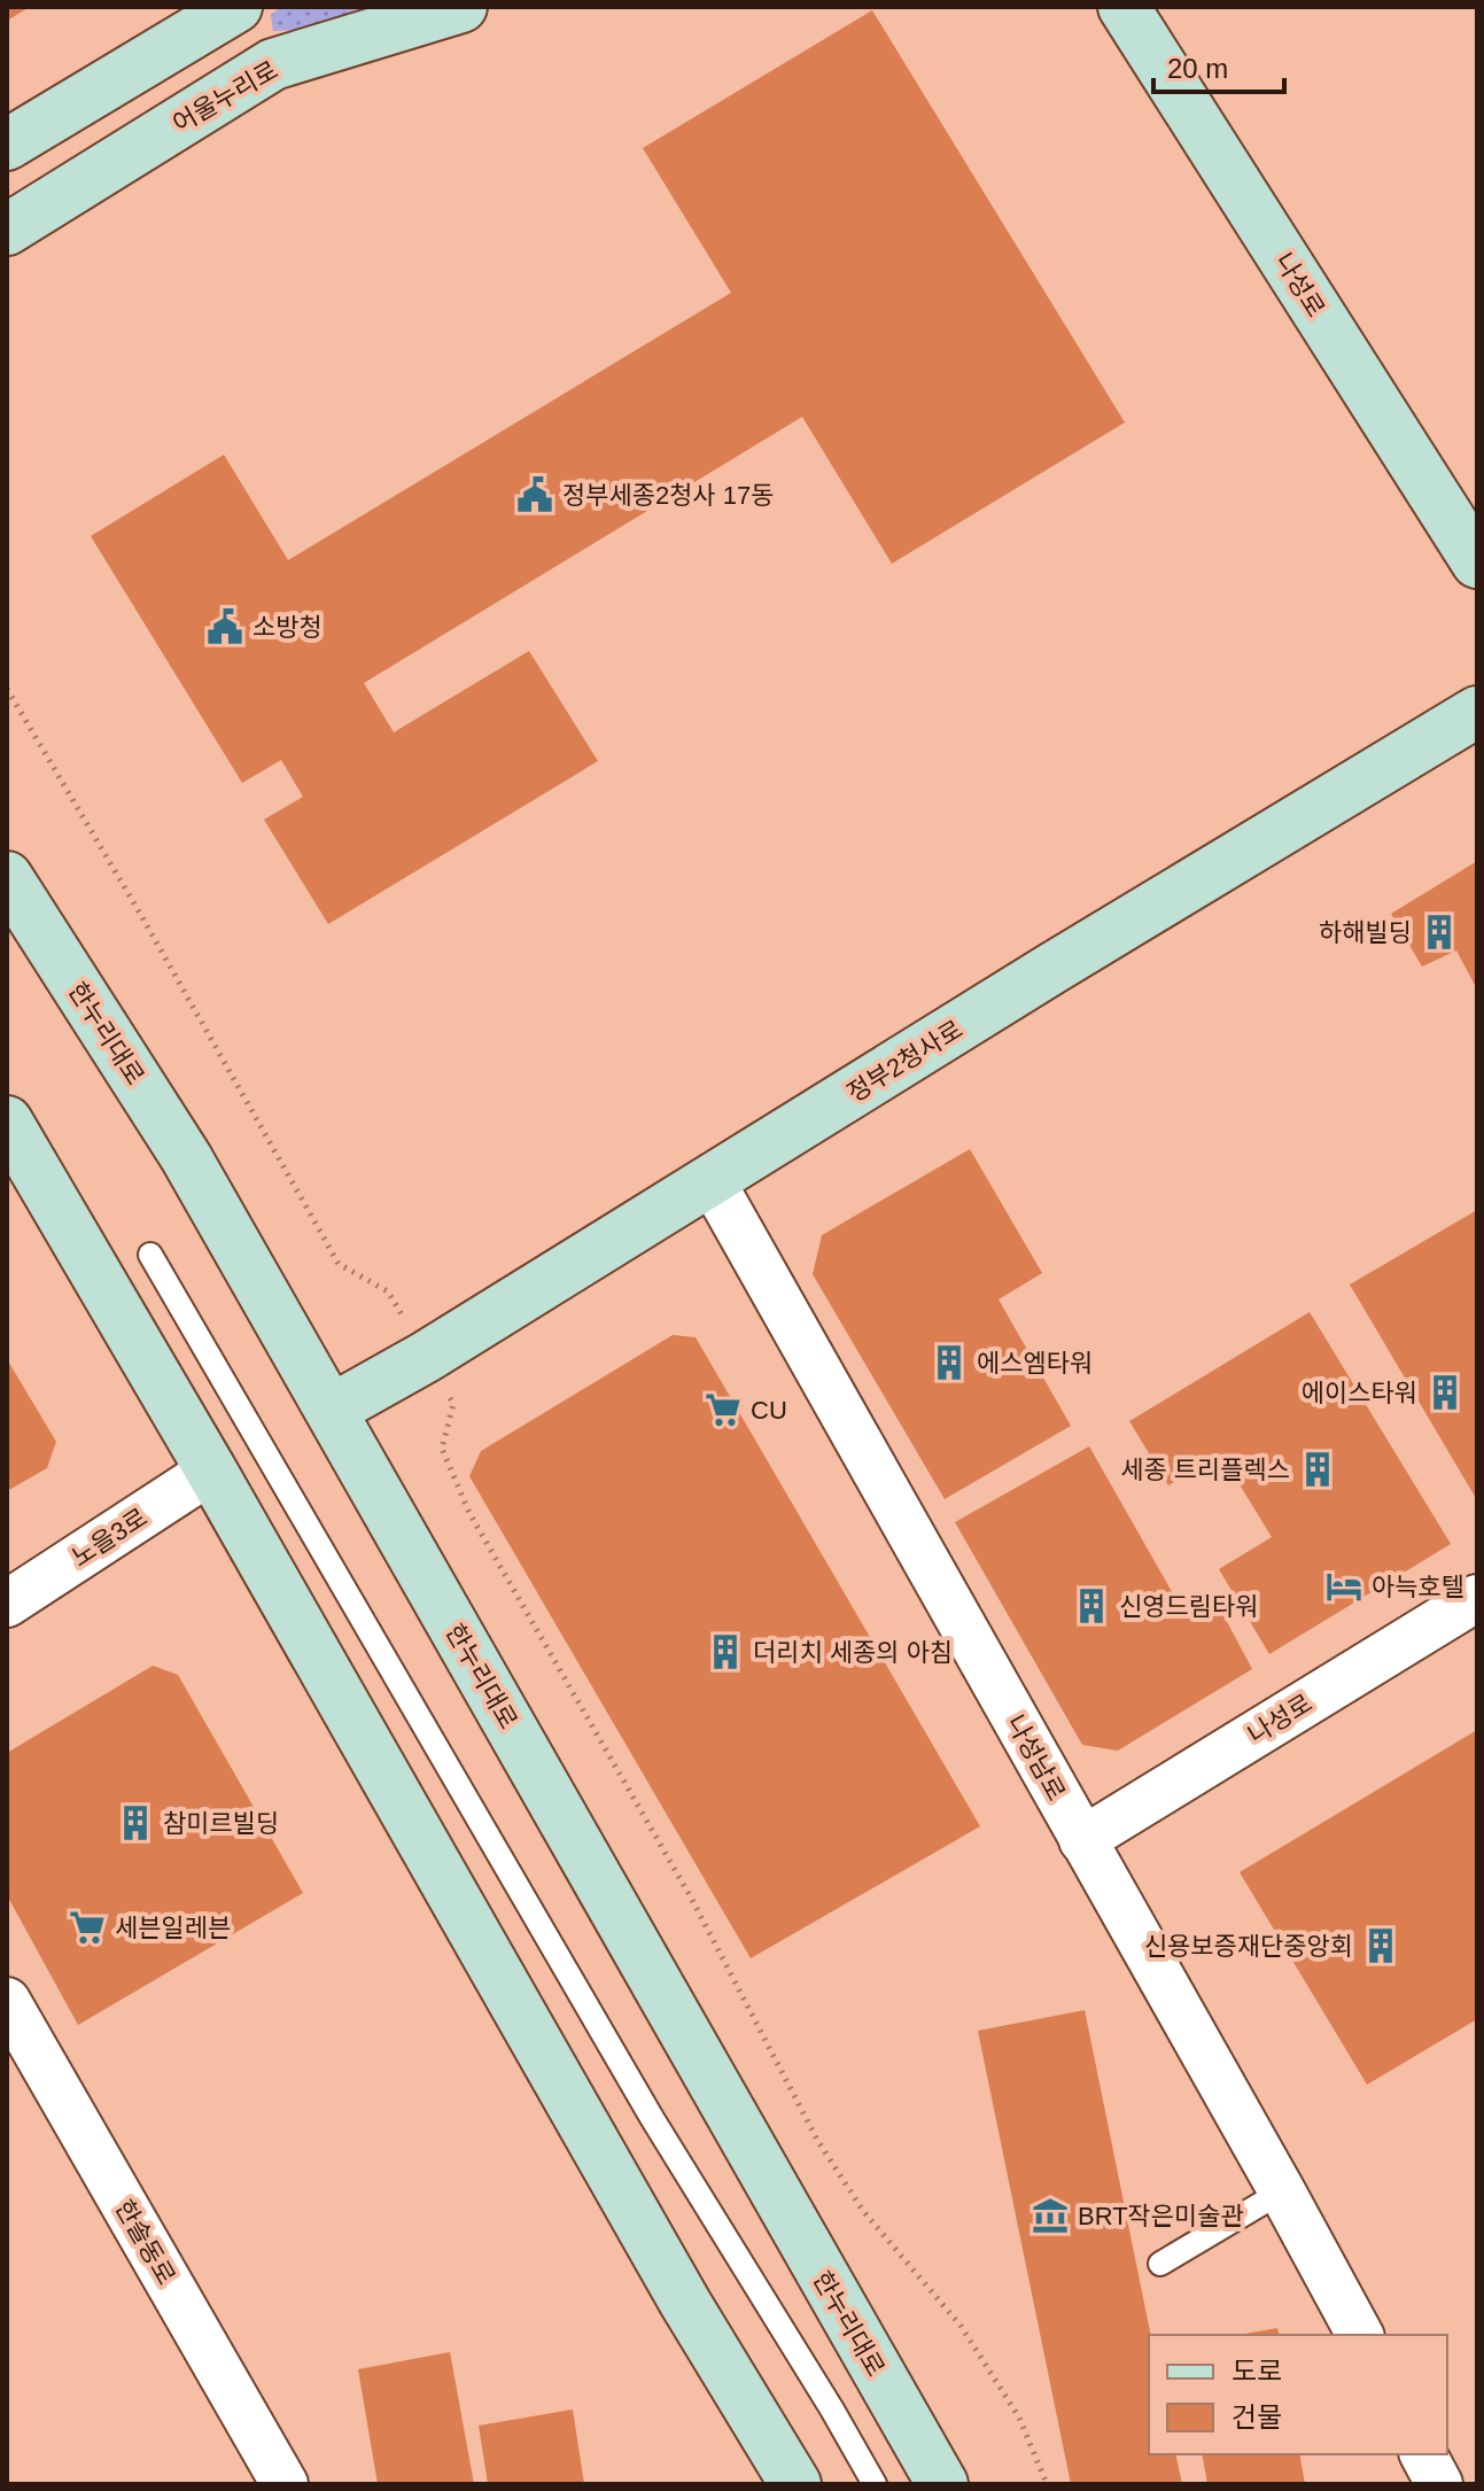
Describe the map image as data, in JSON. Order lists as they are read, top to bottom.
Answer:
{
  "streets": {
    "street": [
      "어울누리로",
      "나성로",
      "한누리대로",
      "정부2청사로",
      "노을3로",
      "나성남로",
      "한솔동로"
    ]
  },
  "crossings": [
    ["나성로", "나성남로"],
    ["한누리대로", "정부2청사로"],
    ["정부2청사로", "나성남로"]
  ],
  "places": {
    "public building": ["정부세종2청사 17동", "소방청"],
    "building": [
      "하해빌딩",
      "에스엠타워",
      "에이스타워",
      "세종 트리플렉스",
      "신영드림타워",
      "더리치 세종의 아침",
      "참미르빌딩",
      "신용보증재단중앙회"
    ],
    "supermarket": ["CU", "세븐일레븐"],
    "hotel": ["아늑호텔"],
    "museum": ["BRT작은미술관"]
  },
  "legend": ["도로", "건물"],
  "scale_bar": "20 m"
}
